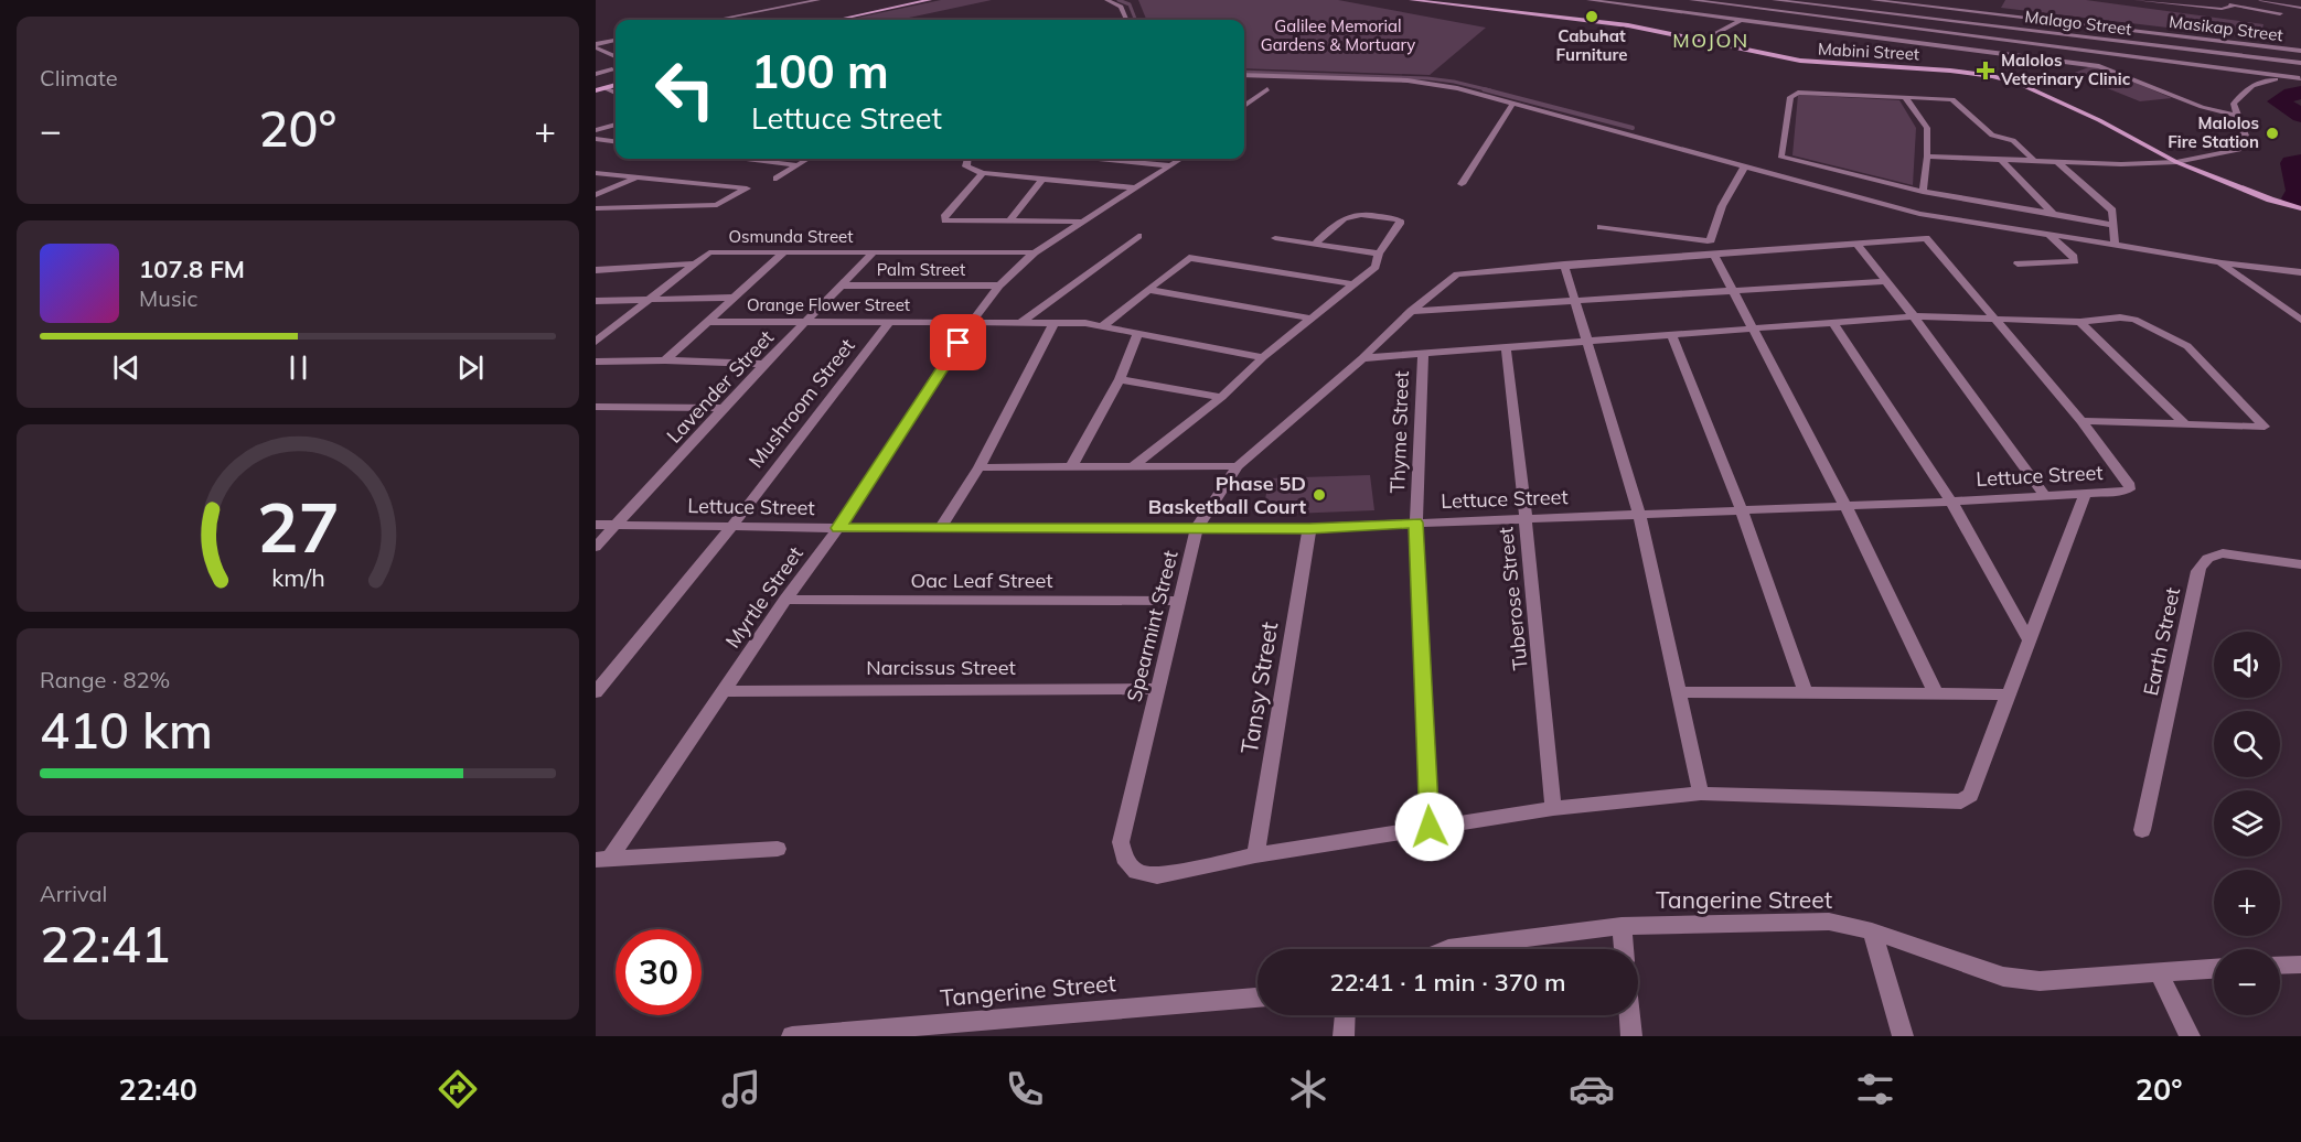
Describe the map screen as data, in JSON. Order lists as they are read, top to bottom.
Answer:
{
  "streets": {
    "main road": ["Mabini Street"],
    "street": [
      "Malago Street",
      "Masikap Street",
      "Osmunda Street",
      "Palm Street",
      "Orange Flower Street",
      "Lavender Street",
      "Mushroom Street",
      "Thyme Street",
      "Lettuce Street",
      "Oac Leaf Street",
      "Myrtle Street",
      "Tuberose Street",
      "Spearmint Street",
      "Earth Street",
      "Narcissus Street",
      "Tansy Street",
      "Tangerine Street"
    ]
  },
  "crossings": [
    ["Osmunda Street", "Lavender Street"],
    ["Osmunda Street", "Myrtle Street"],
    ["Palm Street", "Lavender Street"],
    ["Palm Street", "Myrtle Street"],
    ["Orange Flower Street", "Lavender Street"],
    ["Orange Flower Street", "Mushroom Street"],
    ["Orange Flower Street", "Myrtle Street"],
    ["Lavender Street", "Lettuce Street"],
    ["Mushroom Street", "Lettuce Street"],
    ["Thyme Street", "Lettuce Street"],
    ["Lettuce Street", "Myrtle Street"],
    ["Lettuce Street", "Tuberose Street"],
    ["Lettuce Street", "Spearmint Street"],
    ["Lettuce Street", "Tansy Street"],
    ["Oac Leaf Street", "Myrtle Street"],
    ["Oac Leaf Street", "Spearmint Street"],
    ["Myrtle Street", "Narcissus Street"],
    ["Spearmint Street", "Narcissus Street"],
    ["Spearmint Street", "Tansy Street"]
  ],
  "districts": ["MOJON"],
  "parks": ["Galilee Memorial Gardens & Mortuary"],
  "places": {
    "other": ["Cabuhat Furniture", "Malolos Fire Station", "Phase 5D Basketball Court"],
    "health": ["Malolos Veterinary Clinic"]
  },
  "page": {
    "tile": [
      "Climate",
      ["Range · 82%", "410 km"],
      ["Arrival", "22:41"]
    ],
    "turn": ["100 m", "Lettuce Street"],
    "heat": ["−", "20°", "+"],
    "song": ["107.8 FM", "Music"],
    "map_buttons": ["+", "−"],
    "limit": "30",
    "trip": "22:41 · 1 min · 370 m",
    "tabs": ["22:40", "20°"],
    "gauge": ["27", "km/h"]
  }
}
